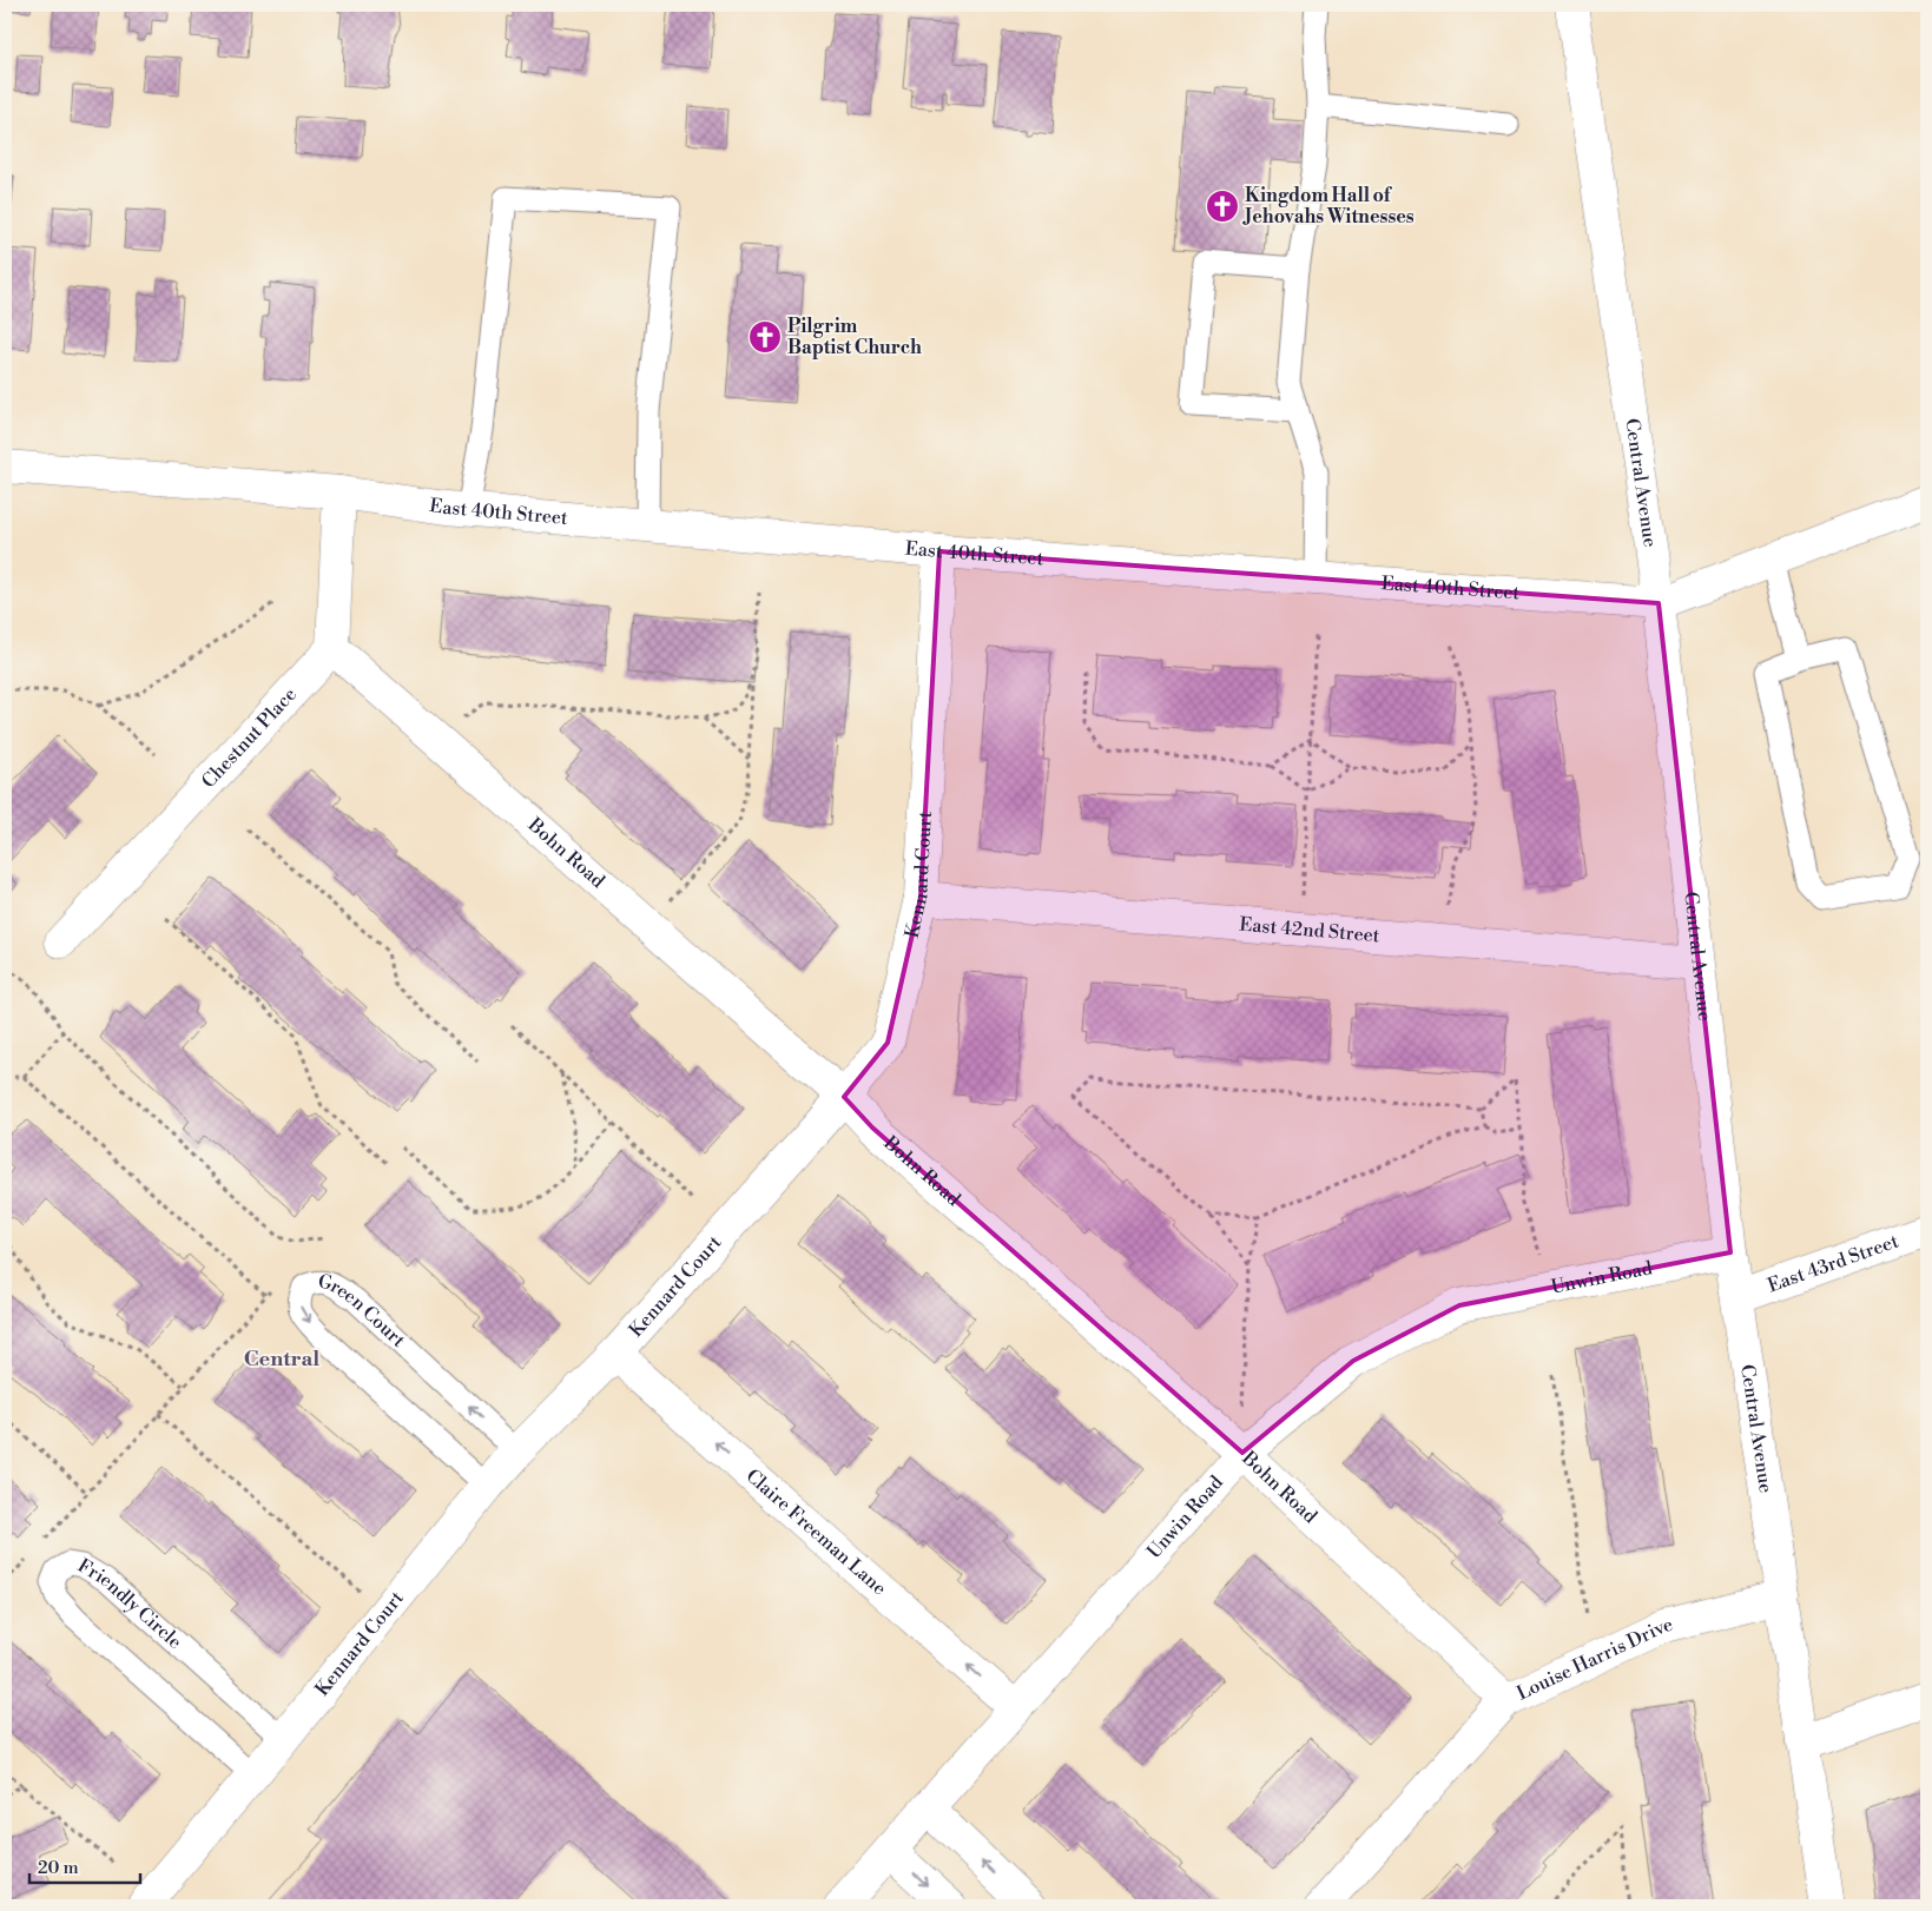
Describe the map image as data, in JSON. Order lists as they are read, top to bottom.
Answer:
{
  "streets": {
    "street": [
      "Central Avenue",
      "East 40th Street",
      "Chestnut Place",
      "Bohn Road",
      "Kennard Court",
      "East 42nd Street",
      "East 43rd Street",
      "Unwin Road",
      "Claire Freeman Lane",
      "Louise Harris Drive"
    ],
    "lane": ["Green Court", "Friendly Circle"]
  },
  "crossings": [
    ["Central Avenue", "East 40th Street"],
    ["Central Avenue", "East 42nd Street"],
    ["Central Avenue", "East 43rd Street"],
    ["Central Avenue", "Unwin Road"],
    ["Central Avenue", "Louise Harris Drive"],
    ["East 40th Street", "Kennard Court"],
    ["Chestnut Place", "Bohn Road"],
    ["Bohn Road", "Kennard Court"],
    ["Bohn Road", "Unwin Road"],
    ["Bohn Road", "Louise Harris Drive"],
    ["Kennard Court", "East 42nd Street"],
    ["Kennard Court", "Green Court"],
    ["Kennard Court", "Claire Freeman Lane"],
    ["Kennard Court", "Friendly Circle"],
    ["Unwin Road", "Claire Freeman Lane"]
  ],
  "one_way": ["Claire Freeman Lane"],
  "districts": ["Central"],
  "places": {
    "church": ["Kingdom Hall of Jehovahs Witnesses", "Pilgrim Baptist Church"]
  },
  "scale_bar": "20 m"
}
